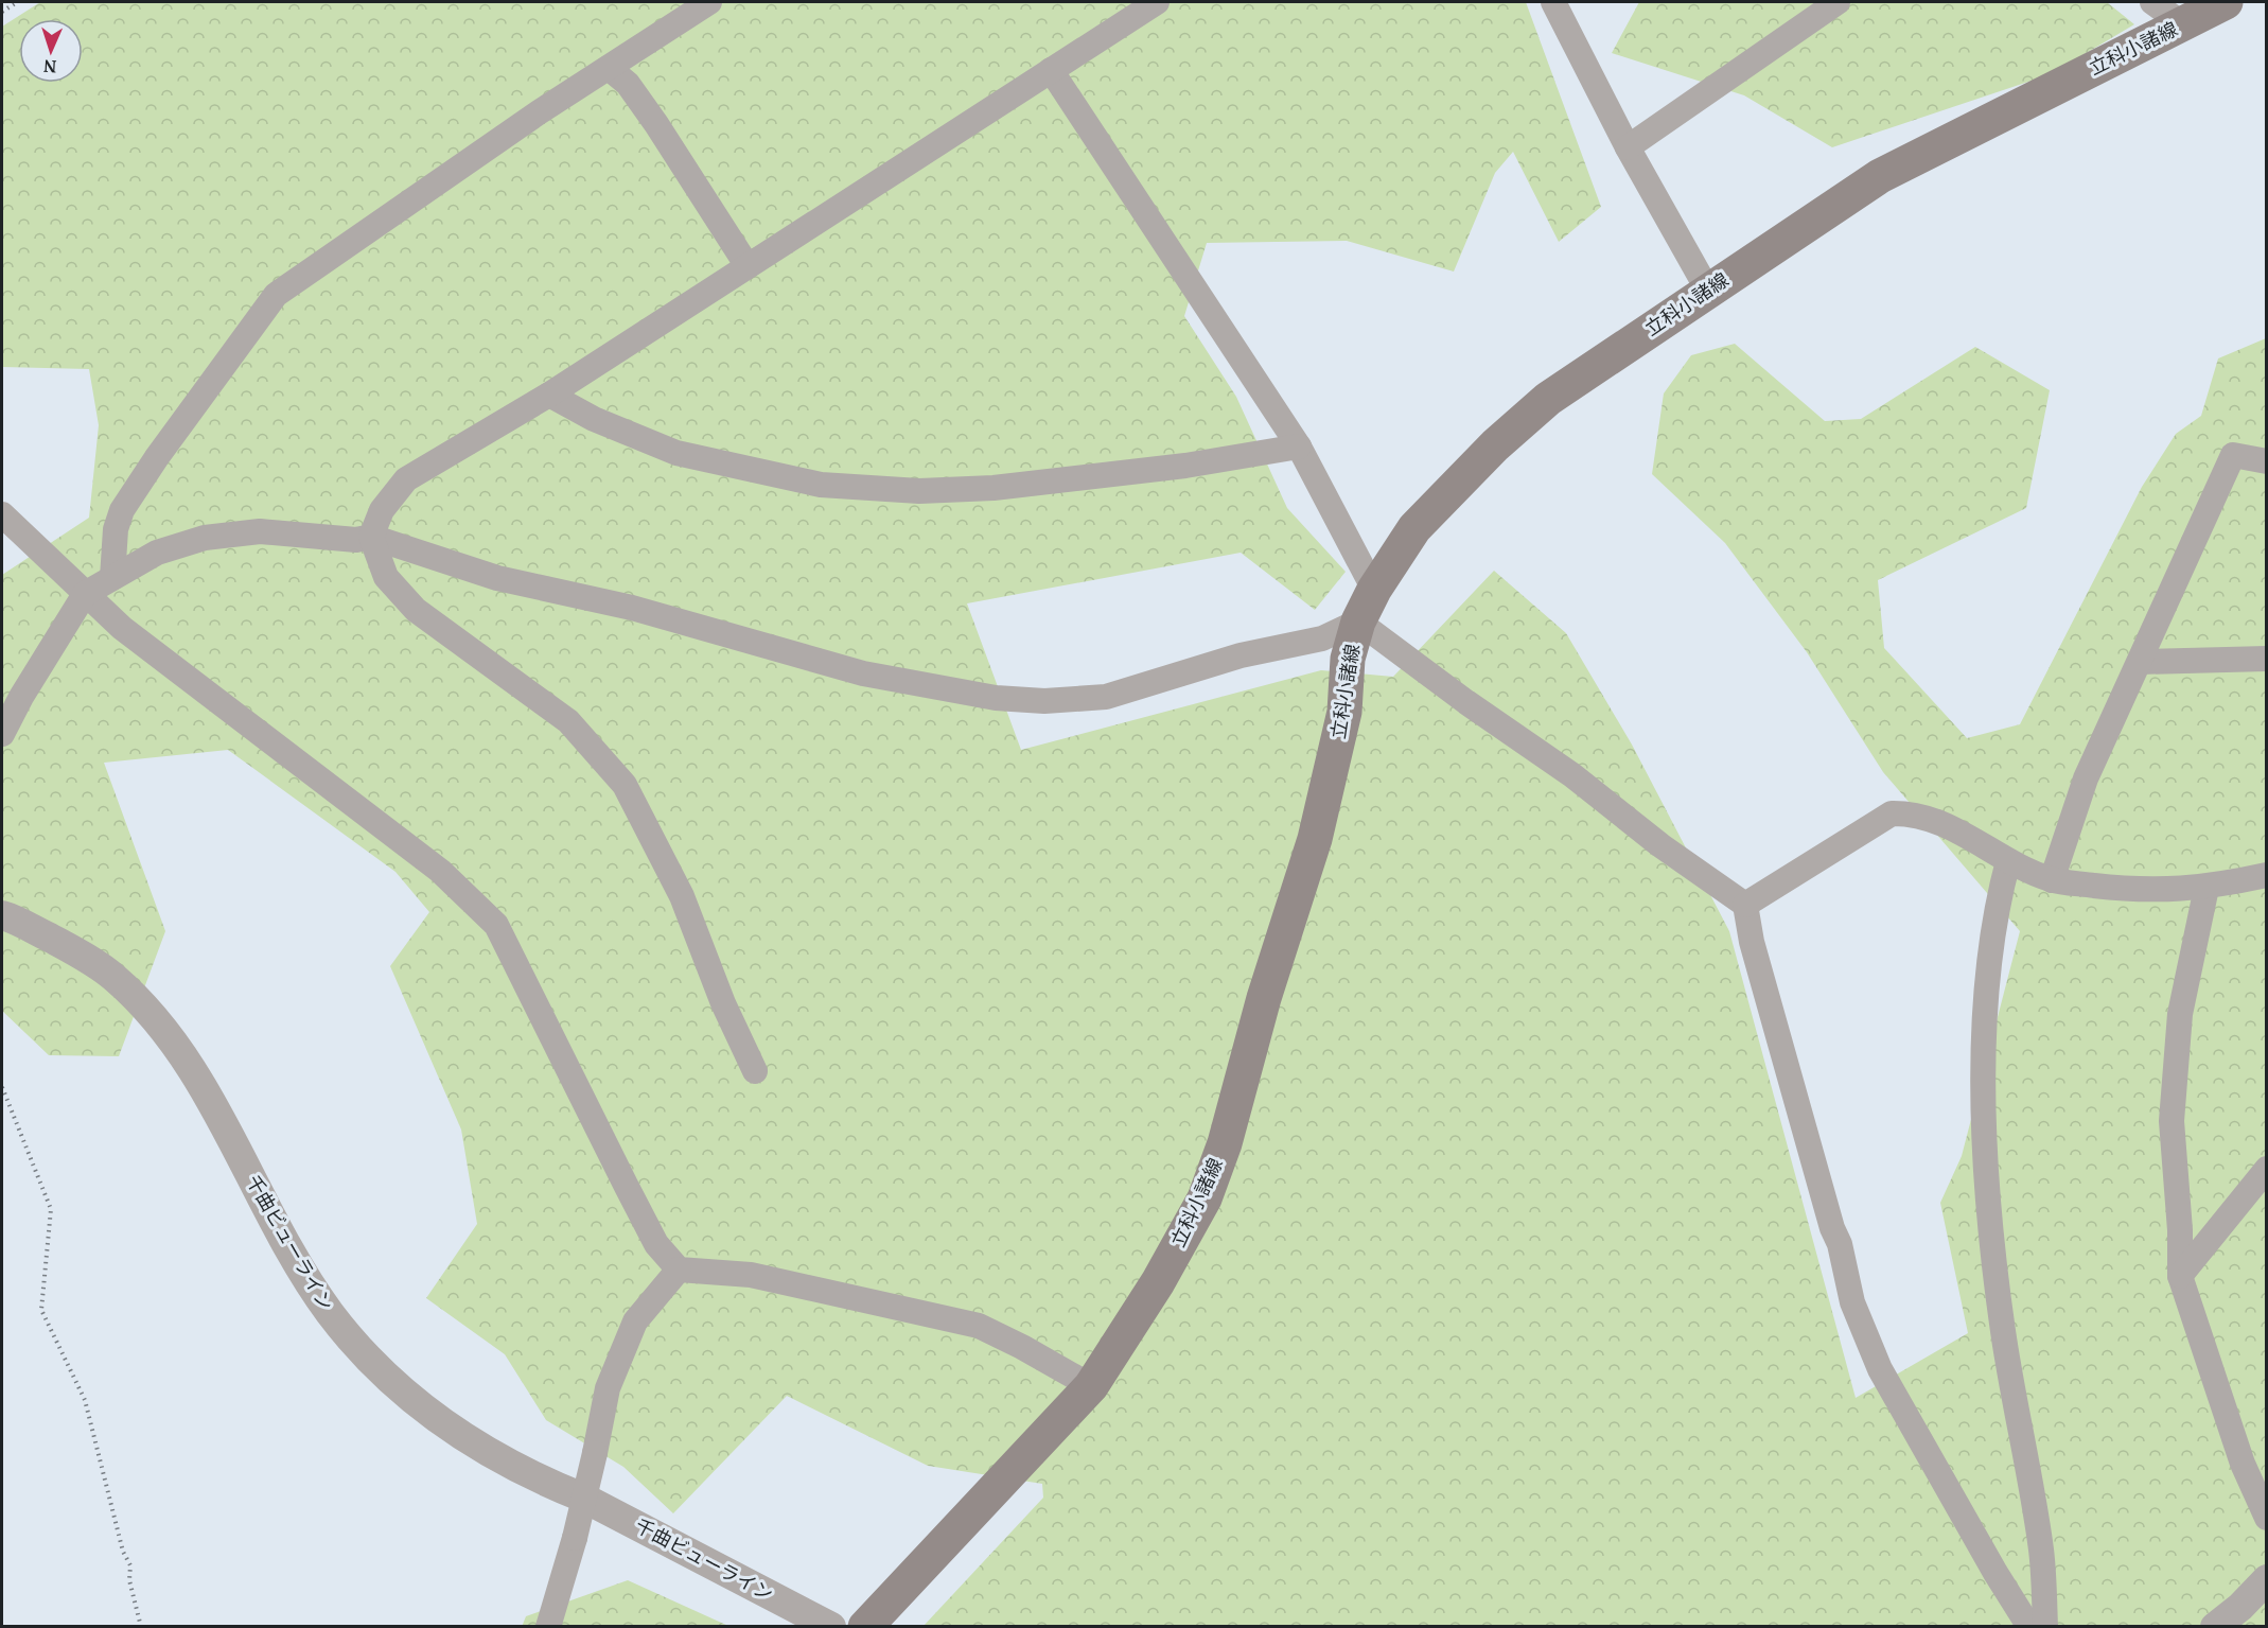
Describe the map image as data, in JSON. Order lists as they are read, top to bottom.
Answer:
{
  "streets": {
    "main road": ["立科小諸線"],
    "street": ["千曲ビューライン"]
  },
  "north": "bottom"
}
